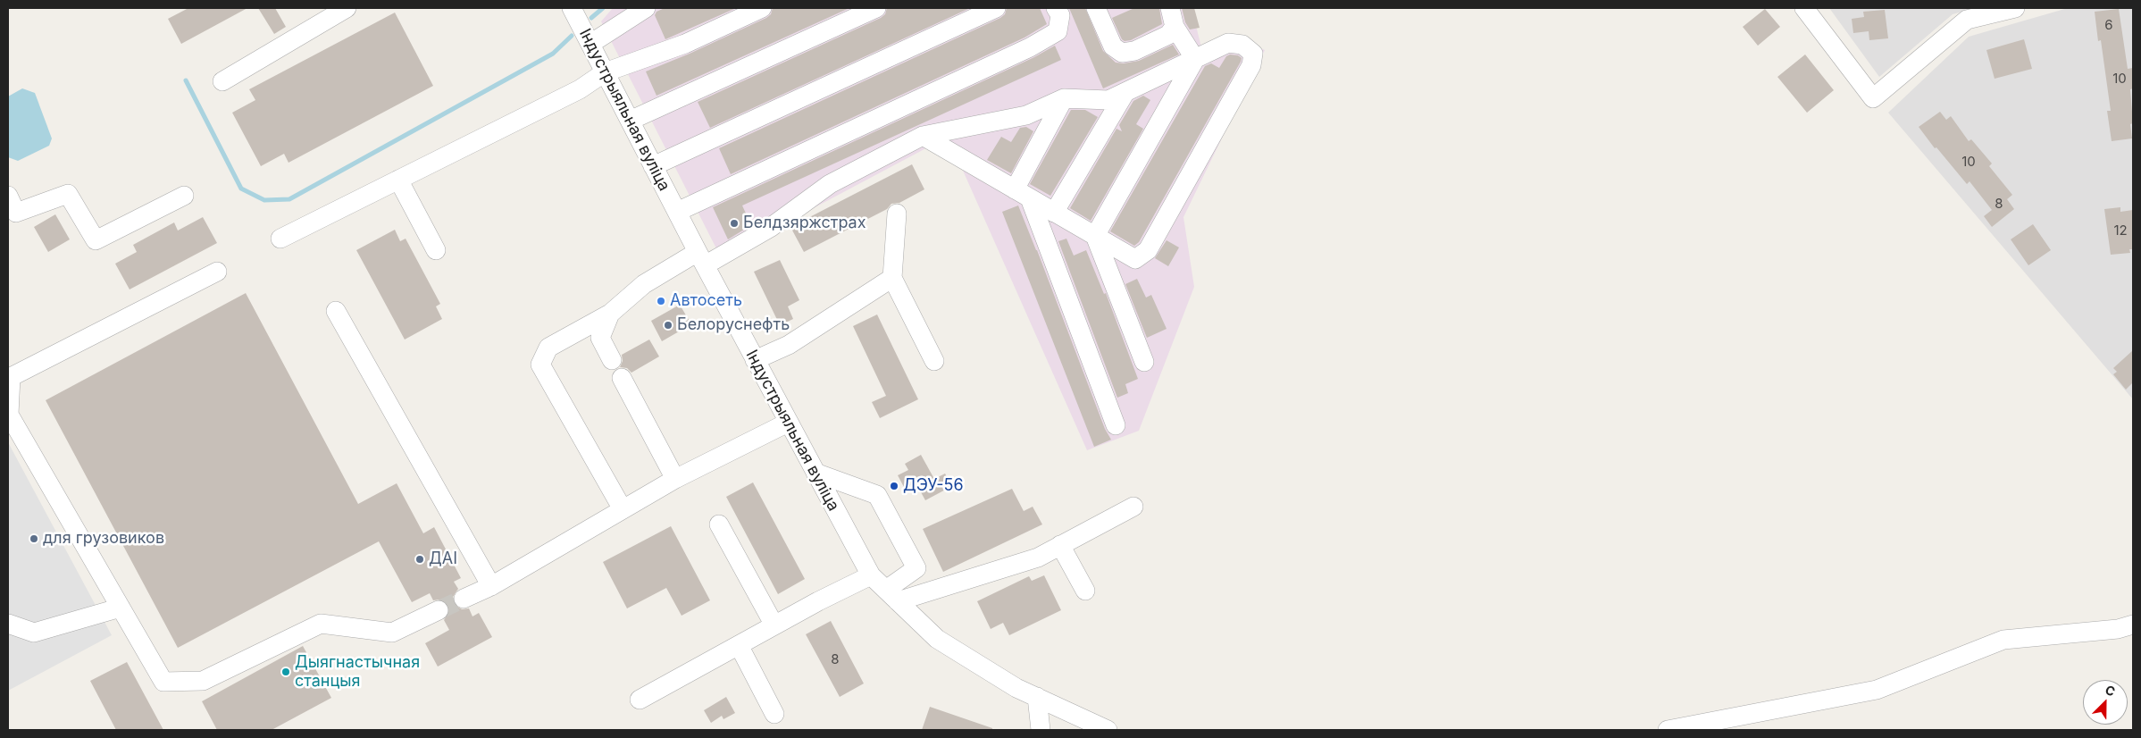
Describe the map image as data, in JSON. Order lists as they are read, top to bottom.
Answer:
{
  "streets": {
    "street": ["Індустрыяльная вуліца"]
  },
  "places": [
    "Белдзяржстрах",
    "Автосеть",
    "Белоруснефть",
    "ДЭУ-56",
    "для грузовиков",
    "ДАІ",
    "Дыягнастычная станцыя"
  ],
  "house_numbers": [
    "6",
    "10",
    "10",
    "8",
    "12",
    "8"
  ],
  "north": "top right"
}
